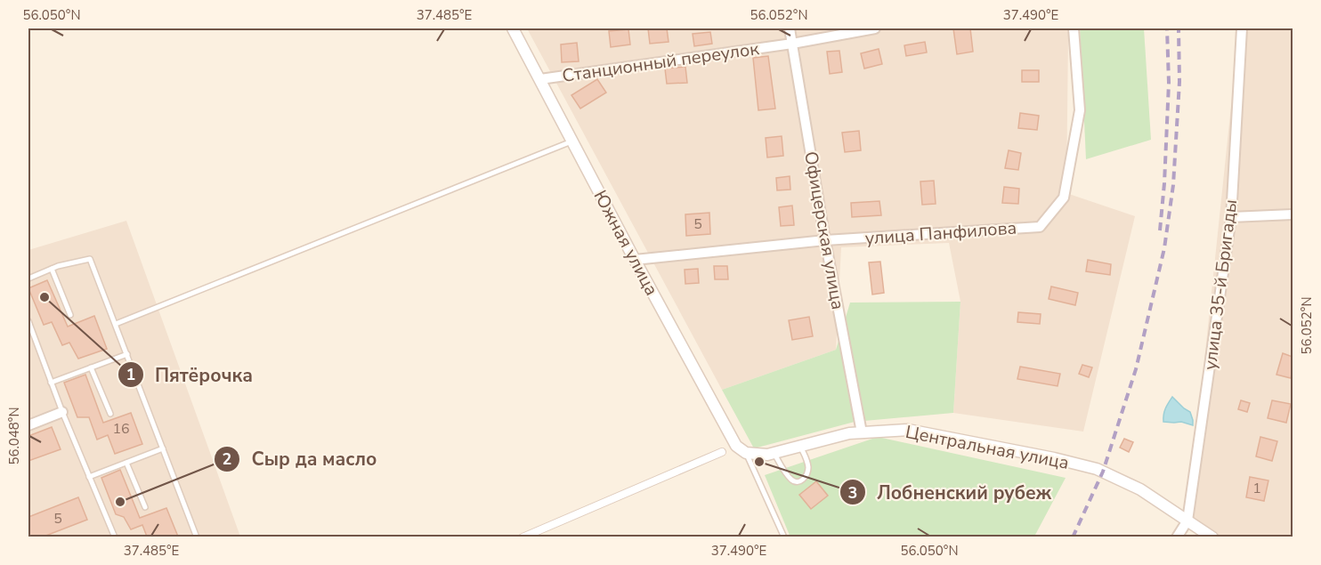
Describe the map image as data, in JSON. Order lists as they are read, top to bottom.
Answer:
{
  "streets": {
    "street": [
      "Станционный переулок",
      "Офицерская улица",
      "улица Панфилова",
      "Южная улица",
      "улица 35-й Бригады",
      "Центральная улица"
    ]
  },
  "crossings": [
    ["Станционный переулок", "Офицерская улица"],
    ["Станционный переулок", "Южная улица"],
    ["Офицерская улица", "улица Панфилова"],
    ["Офицерская улица", "Центральная улица"],
    ["улица Панфилова", "Южная улица"],
    ["Южная улица", "Центральная улица"],
    ["улица 35-й Бригады", "Центральная улица"]
  ],
  "places": ["Пятёрочка", "Лобненский рубеж", "Сыр да масло"],
  "house_numbers": [
    "5",
    "16",
    "1",
    "5"
  ],
  "coordinates": [
    "56.050°N",
    "37.485°E",
    "56.052°N",
    "37.490°E",
    "56.048°N"
  ]
}
